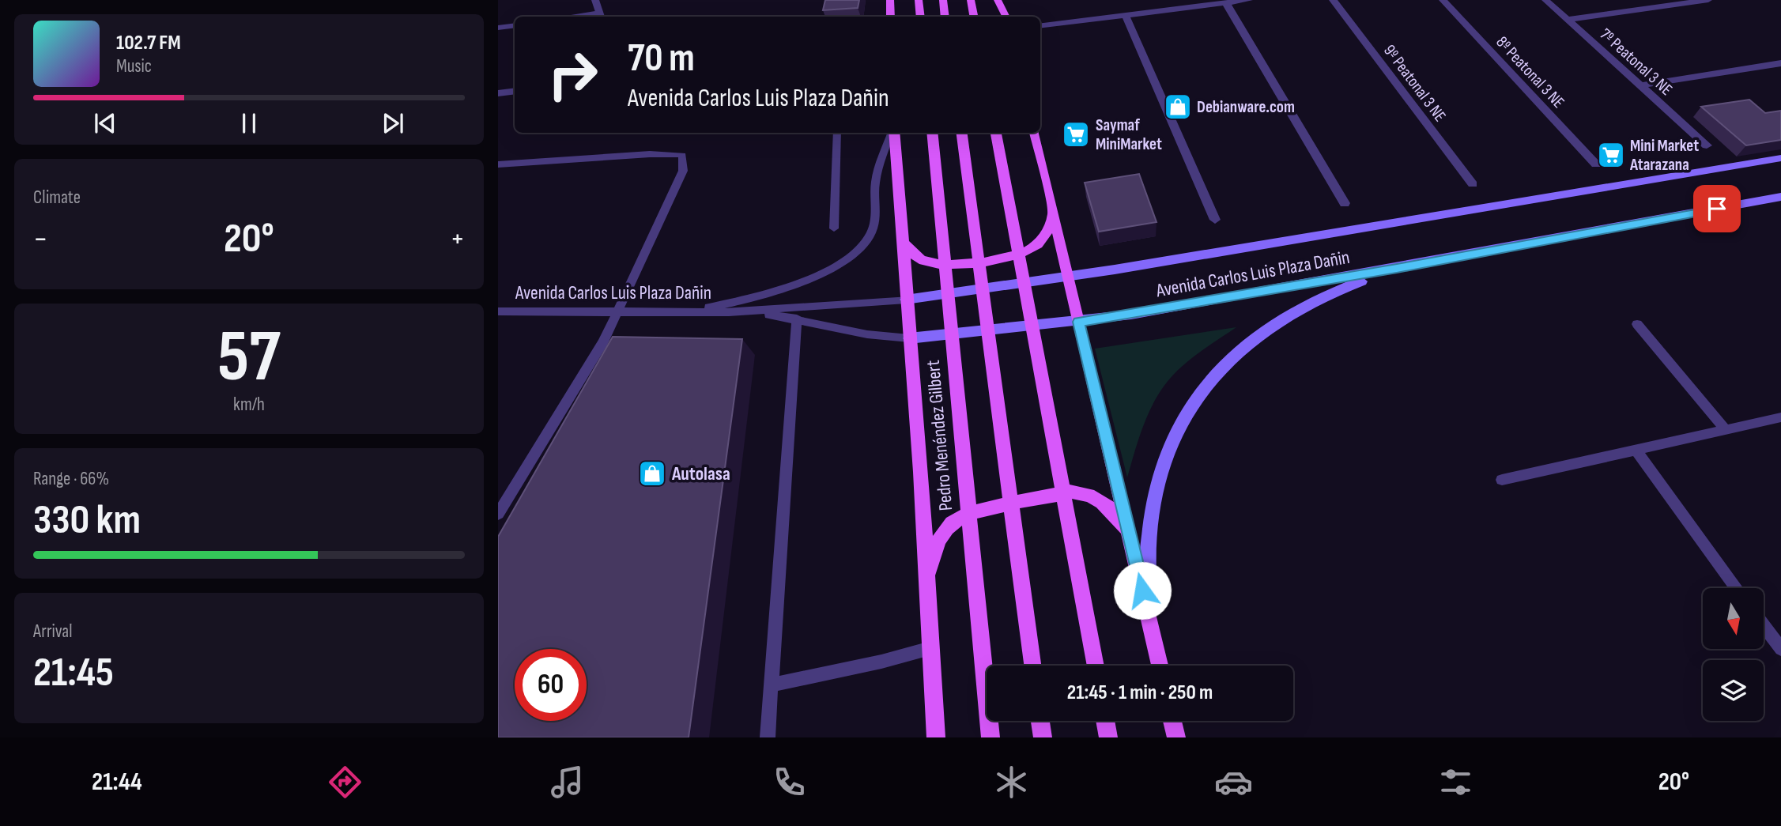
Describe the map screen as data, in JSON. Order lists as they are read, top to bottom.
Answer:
{
  "streets": {
    "main road": ["Avenida Carlos Luis Plaza Dañin", "Pedro Menéndez Gilbert"],
    "street": ["7º Peatonal 3 NE", "8º Peatonal 3 NE", "9º Peatonal 3 NE"]
  },
  "places": {
    "shop": ["Debianware.com", "Autolasa"],
    "supermarket": ["Saymaf MiniMarket", "Mini Market Atarazana"]
  },
  "north": "bottom",
  "page": {
    "turn": ["70 m", "Avenida Carlos Luis Plaza Dañin"],
    "song": ["102.7 FM", "Music"],
    "tile": [
      "Climate",
      ["57", "km/h"],
      ["Range · 66%", "330 km"],
      ["Arrival", "21:45"]
    ],
    "heat": ["−", "20°", "+"],
    "limit": "60",
    "trip": "21:45 · 1 min · 250 m",
    "tabs": ["21:44", "20°"]
  }
}
